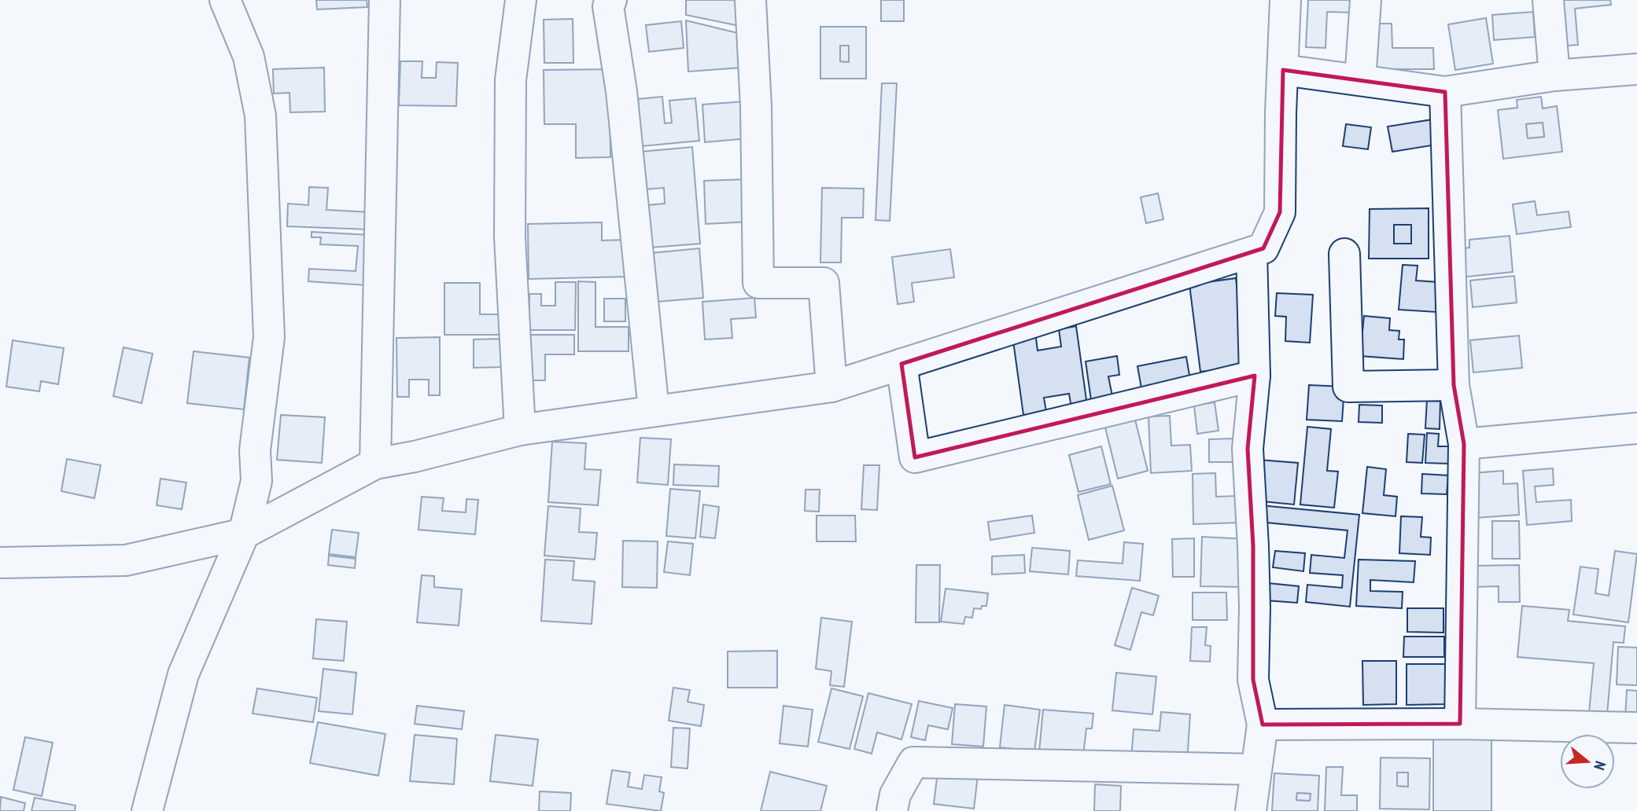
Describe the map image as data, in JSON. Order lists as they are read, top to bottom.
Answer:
{
  "north": "right"
}
